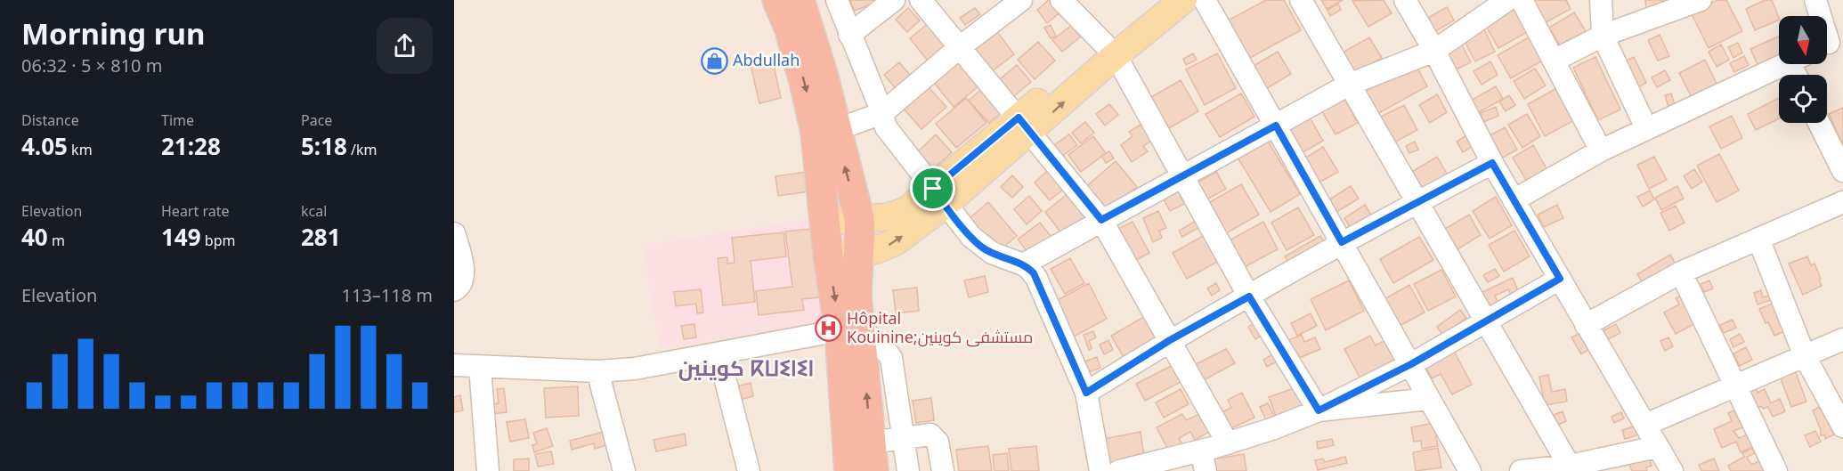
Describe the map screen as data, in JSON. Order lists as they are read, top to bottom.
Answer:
{
  "districts": ["كوينين ⴽⵡⵉⵏⵉⵏ"],
  "places": {
    "shop": ["Abdullah"],
    "hospital": ["Hôpital Kouinine;مستشفى كوينين"]
  },
  "north": "bottom",
  "page": {
    "heading": ["Morning run", "06:32 · 5 × 810 m"],
    "stats": [
      ["Distance", "4.05 km"],
      ["Time", "21:28"],
      ["Pace", "5:18 /km"],
      ["Elevation", "40 m"],
      ["Heart rate", "149 bpm"],
      ["kcal", "281"]
    ],
    "chart": ["Elevation", "113–118 m"]
  }
}
